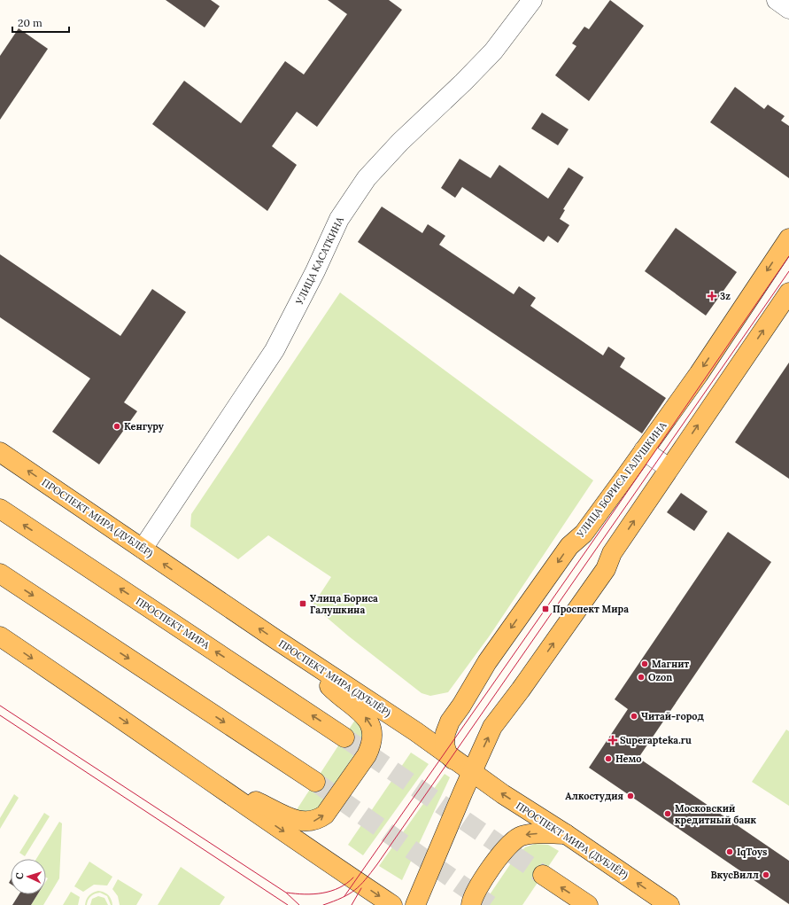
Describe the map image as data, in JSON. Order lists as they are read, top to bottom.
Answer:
{
  "streets": {
    "main road": ["УЛИЦА БОРИСА ГАЛУШКИНА", "ПРОСПЕКТ МИРА (ДУБЛЁР)", "ПРОСПЕКТ МИРА"],
    "street": ["УЛИЦА КАСАТКИНА"]
  },
  "crossings": [
    ["УЛИЦА КАСАТКИНА", "ПРОСПЕКТ МИРА (ДУБЛЁР)"],
    ["УЛИЦА БОРИСА ГАЛУШКИНА", "ПРОСПЕКТ МИРА (ДУБЛЁР)"]
  ],
  "places": {
    "health": ["3z", "Superapteka.ru"],
    "other": [
      "Кенгуру",
      "Магнит",
      "Ozon",
      "Читай-город",
      "Немо",
      "Алкостудия",
      "Московский кредитный банк",
      "IqToys",
      "ВкусВилл"
    ],
    "transit": ["Улица Бориса Галушкина", "Проспект Мира"]
  },
  "scale_bar": "20 m",
  "north": "left"
}
